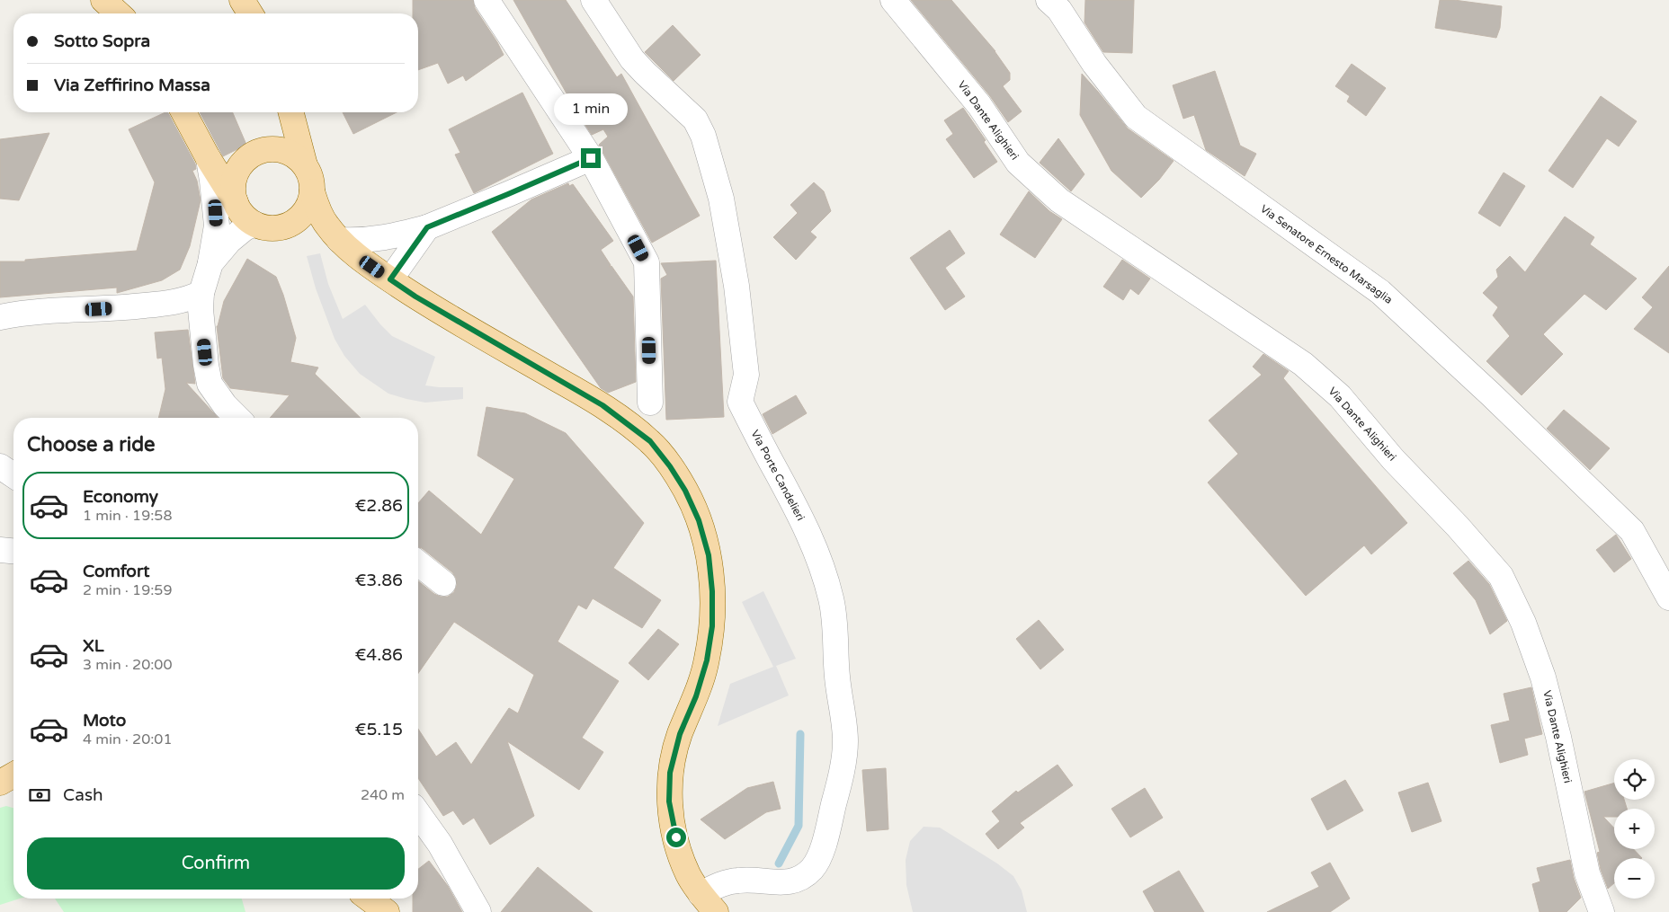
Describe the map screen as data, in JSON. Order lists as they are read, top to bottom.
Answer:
{
  "streets": {
    "street": ["Via Dante Alighieri", "Via Senatore Ernesto Marsaglia", "Via Porte Candelieri"]
  },
  "page": {
    "banner": ["Sotto Sopra", "Via Zeffirino Massa"],
    "bubble": "1 min",
    "heading": "Choose a ride",
    "list": [
      {
        "name": "Economy",
        "note": "1 min · 19:58",
        "value": "€2.86"
      },
      {
        "name": "Comfort",
        "note": "2 min · 19:59",
        "value": "€3.86"
      },
      {
        "name": "XL",
        "note": "3 min · 20:00",
        "value": "€4.86"
      },
      {
        "name": "Moto",
        "note": "4 min · 20:01",
        "value": "€5.15"
      }
    ],
    "map_buttons": ["+", "−"],
    "pay": ["Cash", "240 m"],
    "buttons": "Confirm"
  }
}
